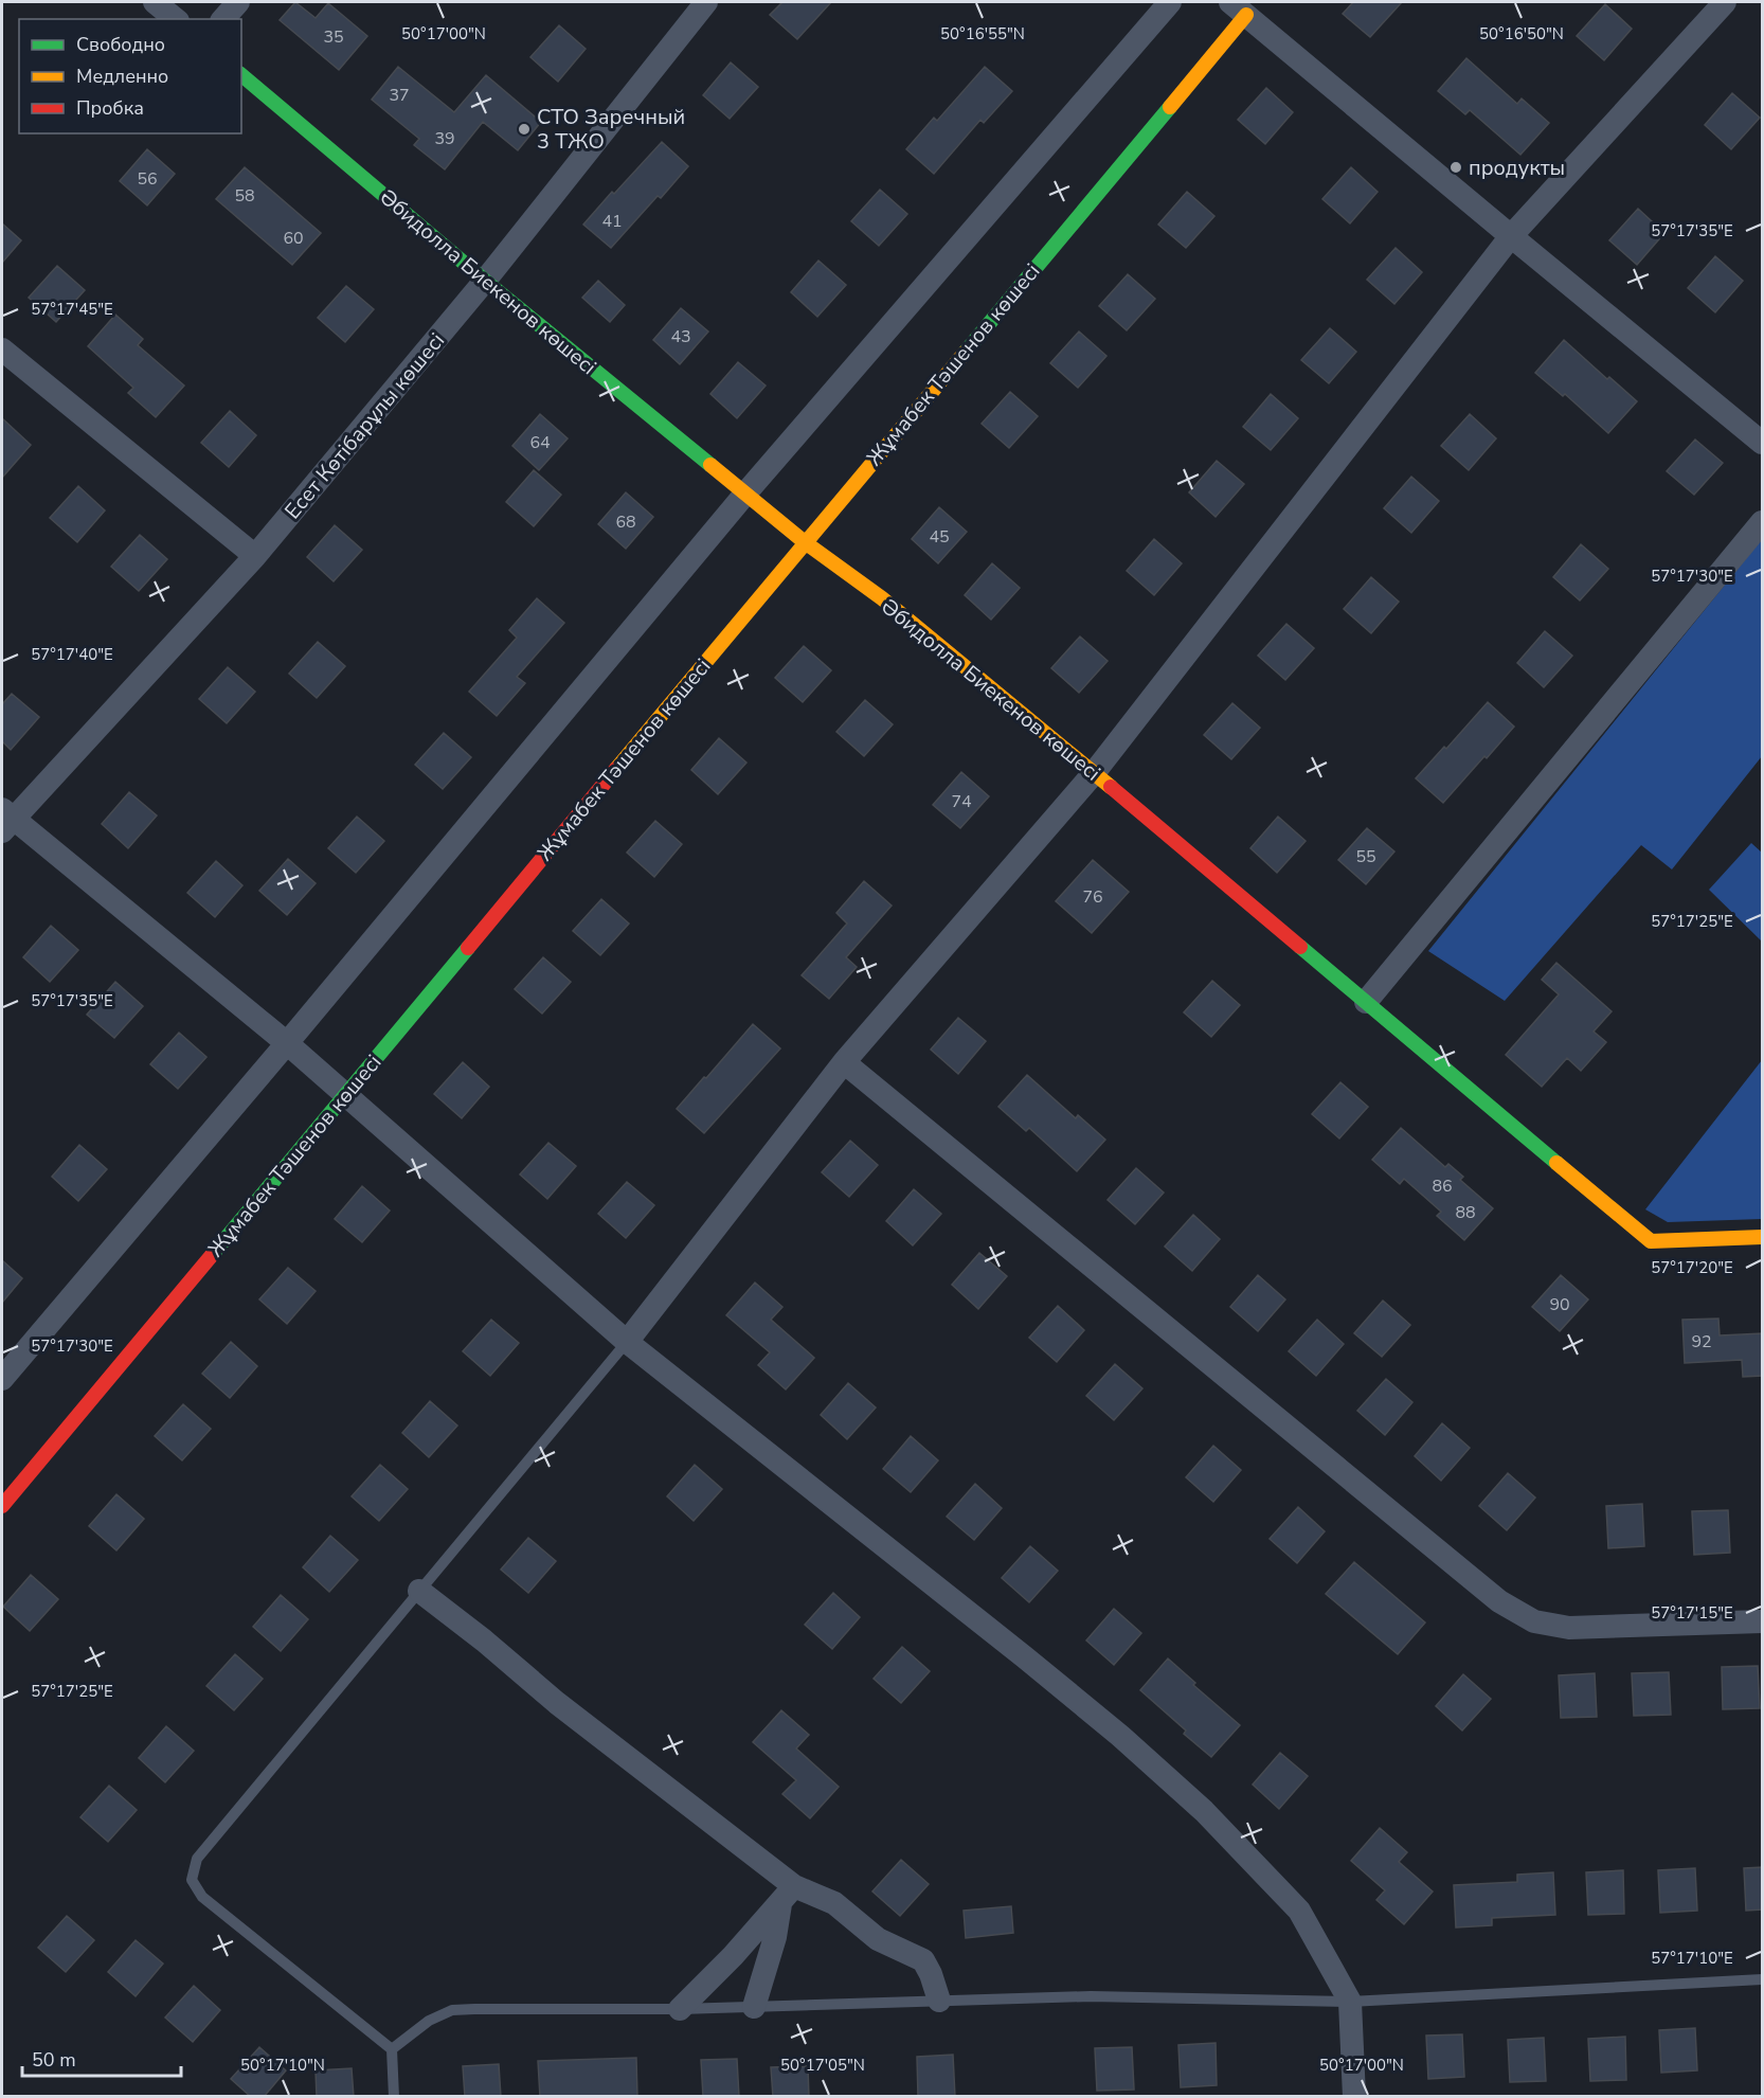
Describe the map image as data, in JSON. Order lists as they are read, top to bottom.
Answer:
{
  "streets": {
    "street": ["Әбидолла Биекенов көшесі", "Жұмабек Тәшенов көшесі", "Есет Көтібарұлы көшесі"]
  },
  "crossings": [
    ["Әбидолла Биекенов көшесі", "Жұмабек Тәшенов көшесі"],
    ["Әбидолла Биекенов көшесі", "Есет Көтібарұлы көшесі"]
  ],
  "places": ["СТО Заречный 3 ТЖО", "продукты"],
  "house_numbers": [
    "35",
    "37",
    "39",
    "56",
    "58",
    "41",
    "60",
    "43",
    "64",
    "68",
    "45",
    "74",
    "55",
    "76",
    "86",
    "88",
    "90",
    "92"
  ],
  "legend": ["Свободно", "Медленно", "Пробка"],
  "scale_bar": "50 m",
  "coordinates": [
    "50°17'00\"N",
    "50°16'55\"N",
    "50°16'50\"N",
    "57°17'35\"E",
    "57°17'45\"E",
    "57°17'30\"E",
    "57°17'40\"E",
    "57°17'25\"E",
    "57°17'20\"E",
    "57°17'15\"E",
    "57°17'10\"E",
    "50°17'10\"N",
    "50°17'05\"N"
  ]
}
